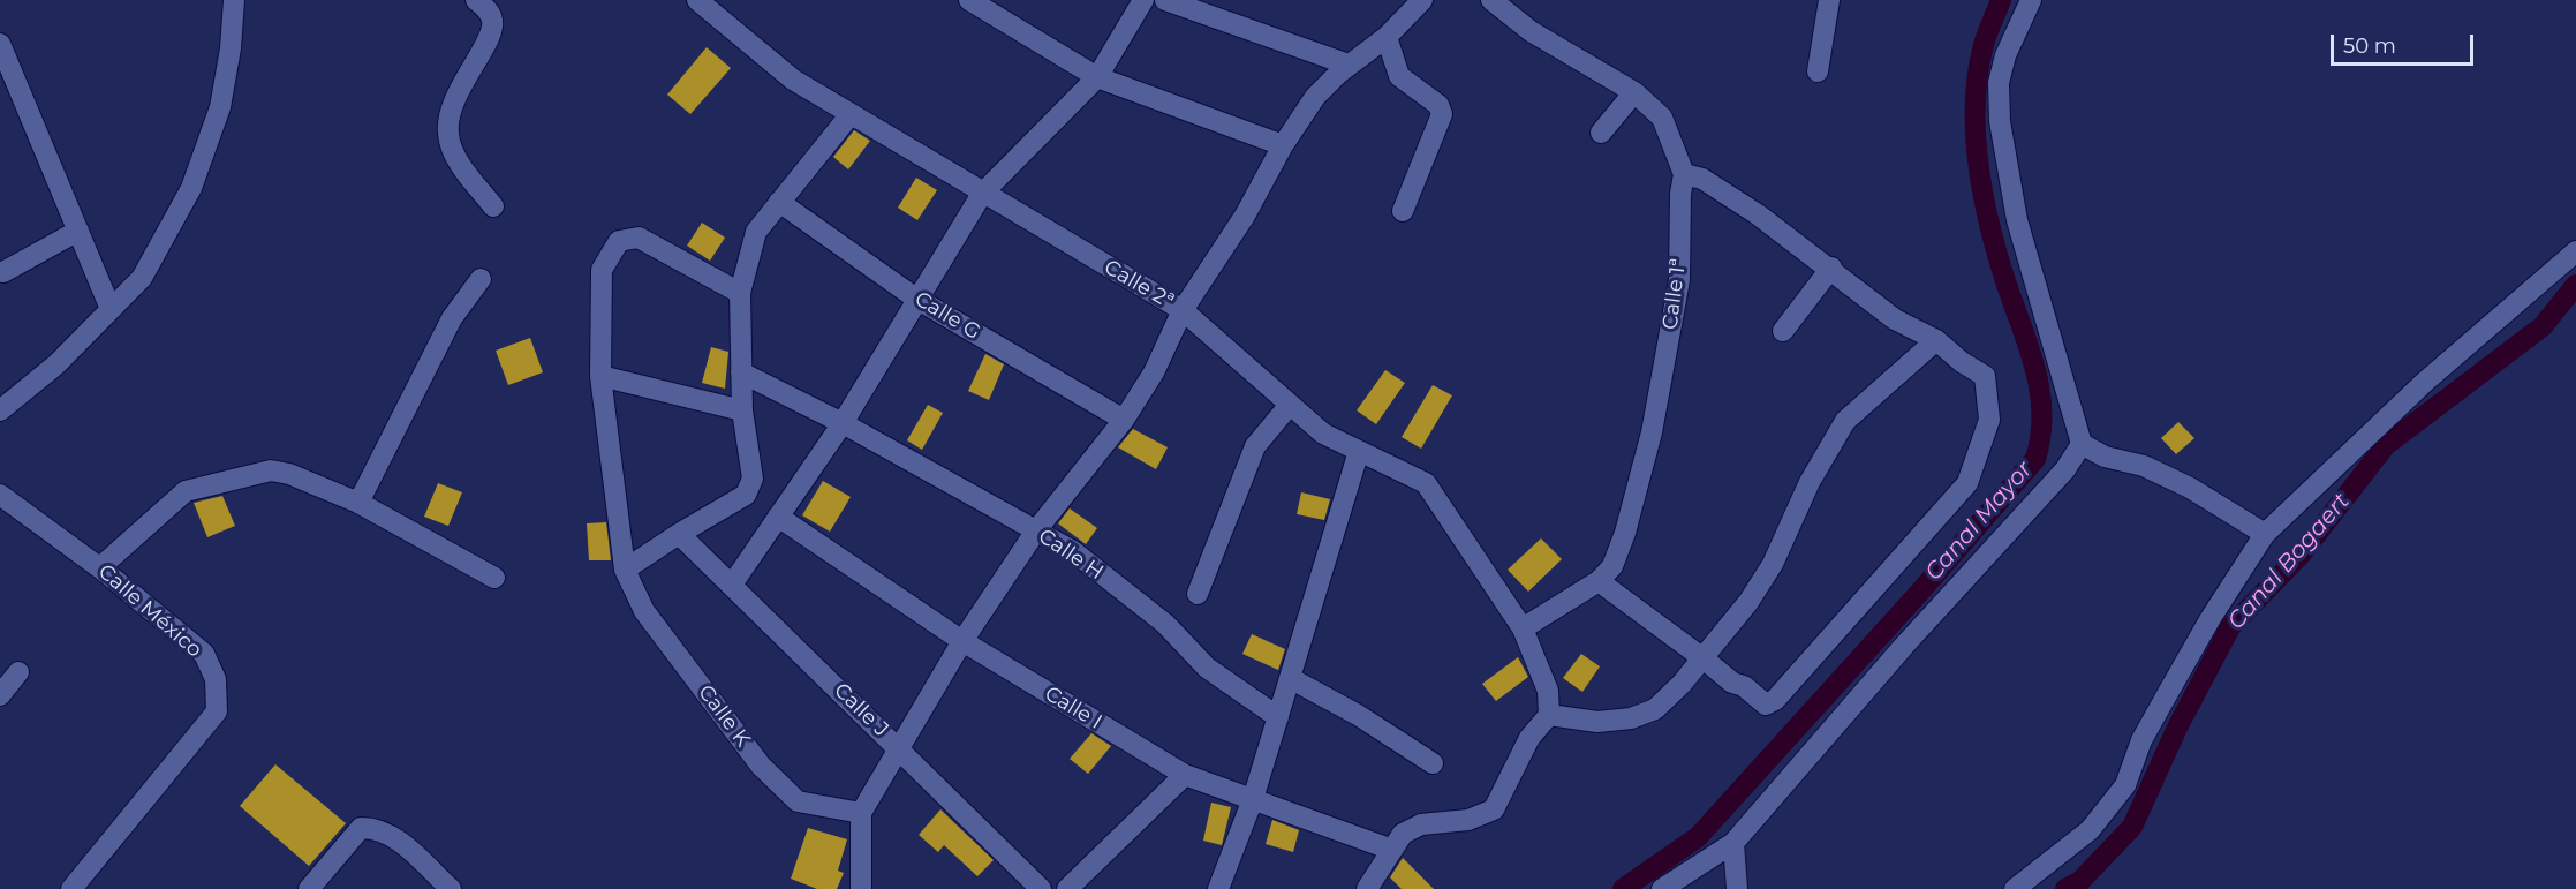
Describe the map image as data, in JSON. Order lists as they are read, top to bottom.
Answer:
{
  "streets": {
    "street": [
      "Calle 2ª",
      "Calle 1ª",
      "Calle G",
      "Calle H",
      "Calle México",
      "Calle I",
      "Calle J",
      "Calle K"
    ]
  },
  "crossings": [
    ["Calle 2ª", "Calle 1ª"]
  ],
  "water": ["Canal Mayor", "Canal Bogaert"],
  "scale_bar": "50 m"
}
